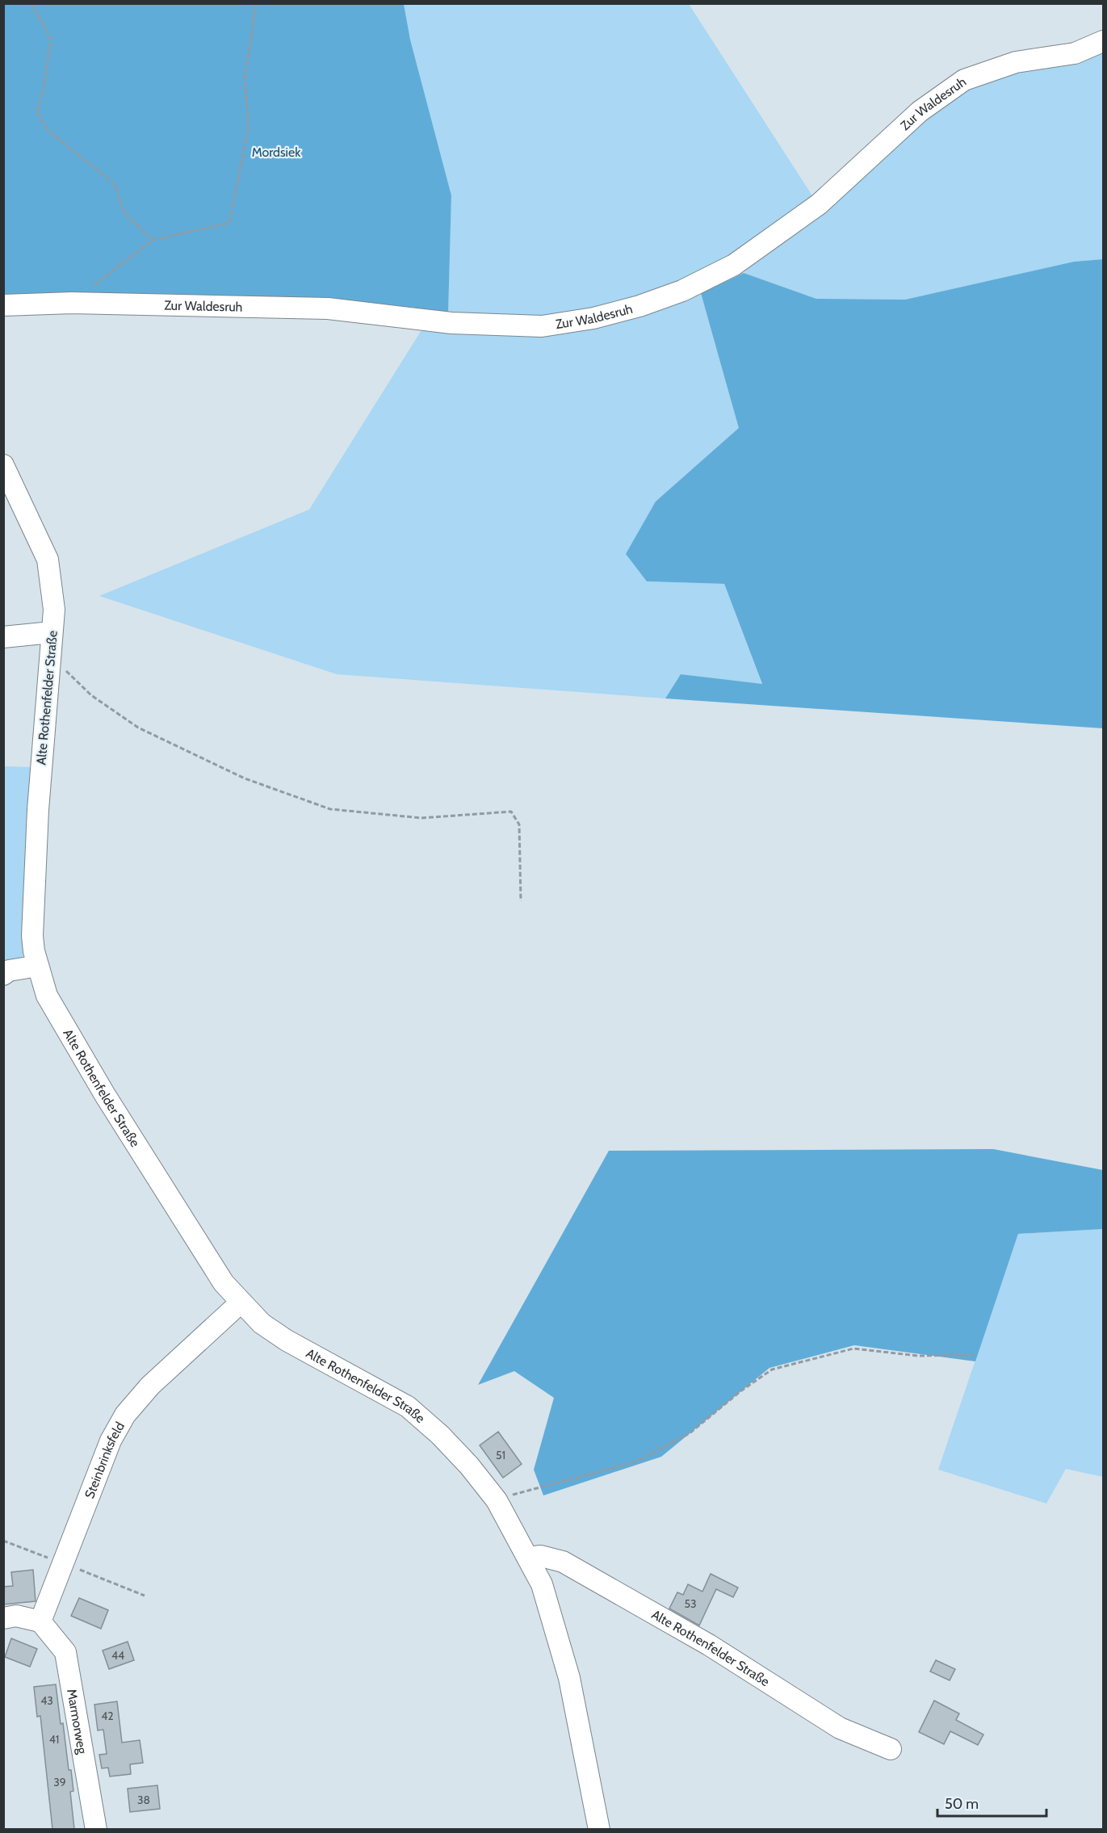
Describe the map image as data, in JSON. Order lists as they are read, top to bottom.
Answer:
{
  "streets": {
    "street": [
      "Zur Waldesruh",
      "Alte Rothenfelder Straße",
      "Steinbrinksfeld",
      "Marmorweg"
    ]
  },
  "crossings": [
    ["Alte Rothenfelder Straße", "Steinbrinksfeld"],
    ["Steinbrinksfeld", "Marmorweg"]
  ],
  "parks": ["Mordsiek"],
  "house_numbers": [
    "51",
    "53",
    "44",
    "43",
    "42",
    "41",
    "39",
    "38"
  ],
  "scale_bar": "50 m"
}
